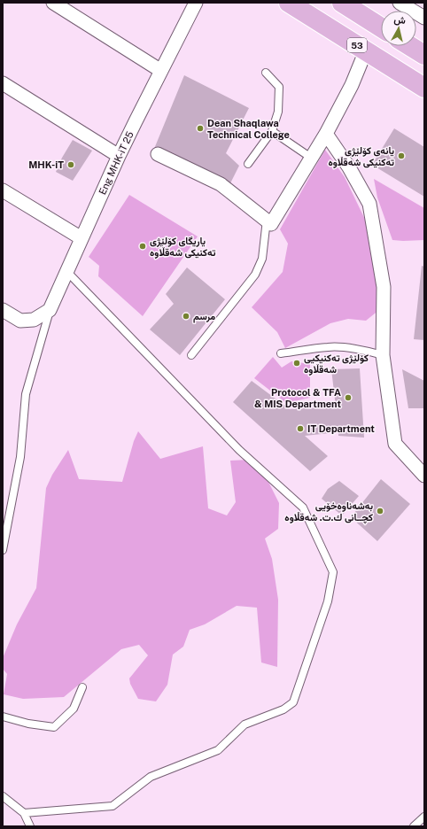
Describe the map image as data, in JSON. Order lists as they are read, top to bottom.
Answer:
{
  "streets": {
    "main road": ["53"],
    "street": ["Eng MHK-iT 25"]
  },
  "places": [
    "Dean Shaqlawa Technical College",
    "یانەی کۆلێژی تەکنیکی شەقڵاوە",
    "MHK-iT",
    "یاریگای کۆلێژی تەکنیکی شەقڵاوە",
    "مرسم",
    "کۆلێژی تەکنیکیی شەقڵاوە",
    "Protocol & TFA & MIS Department",
    "IT Department",
    "بەشەناوەخۆیی کچــانی ك.ت. شەقڵاوە"
  ],
  "north": "top"
}
